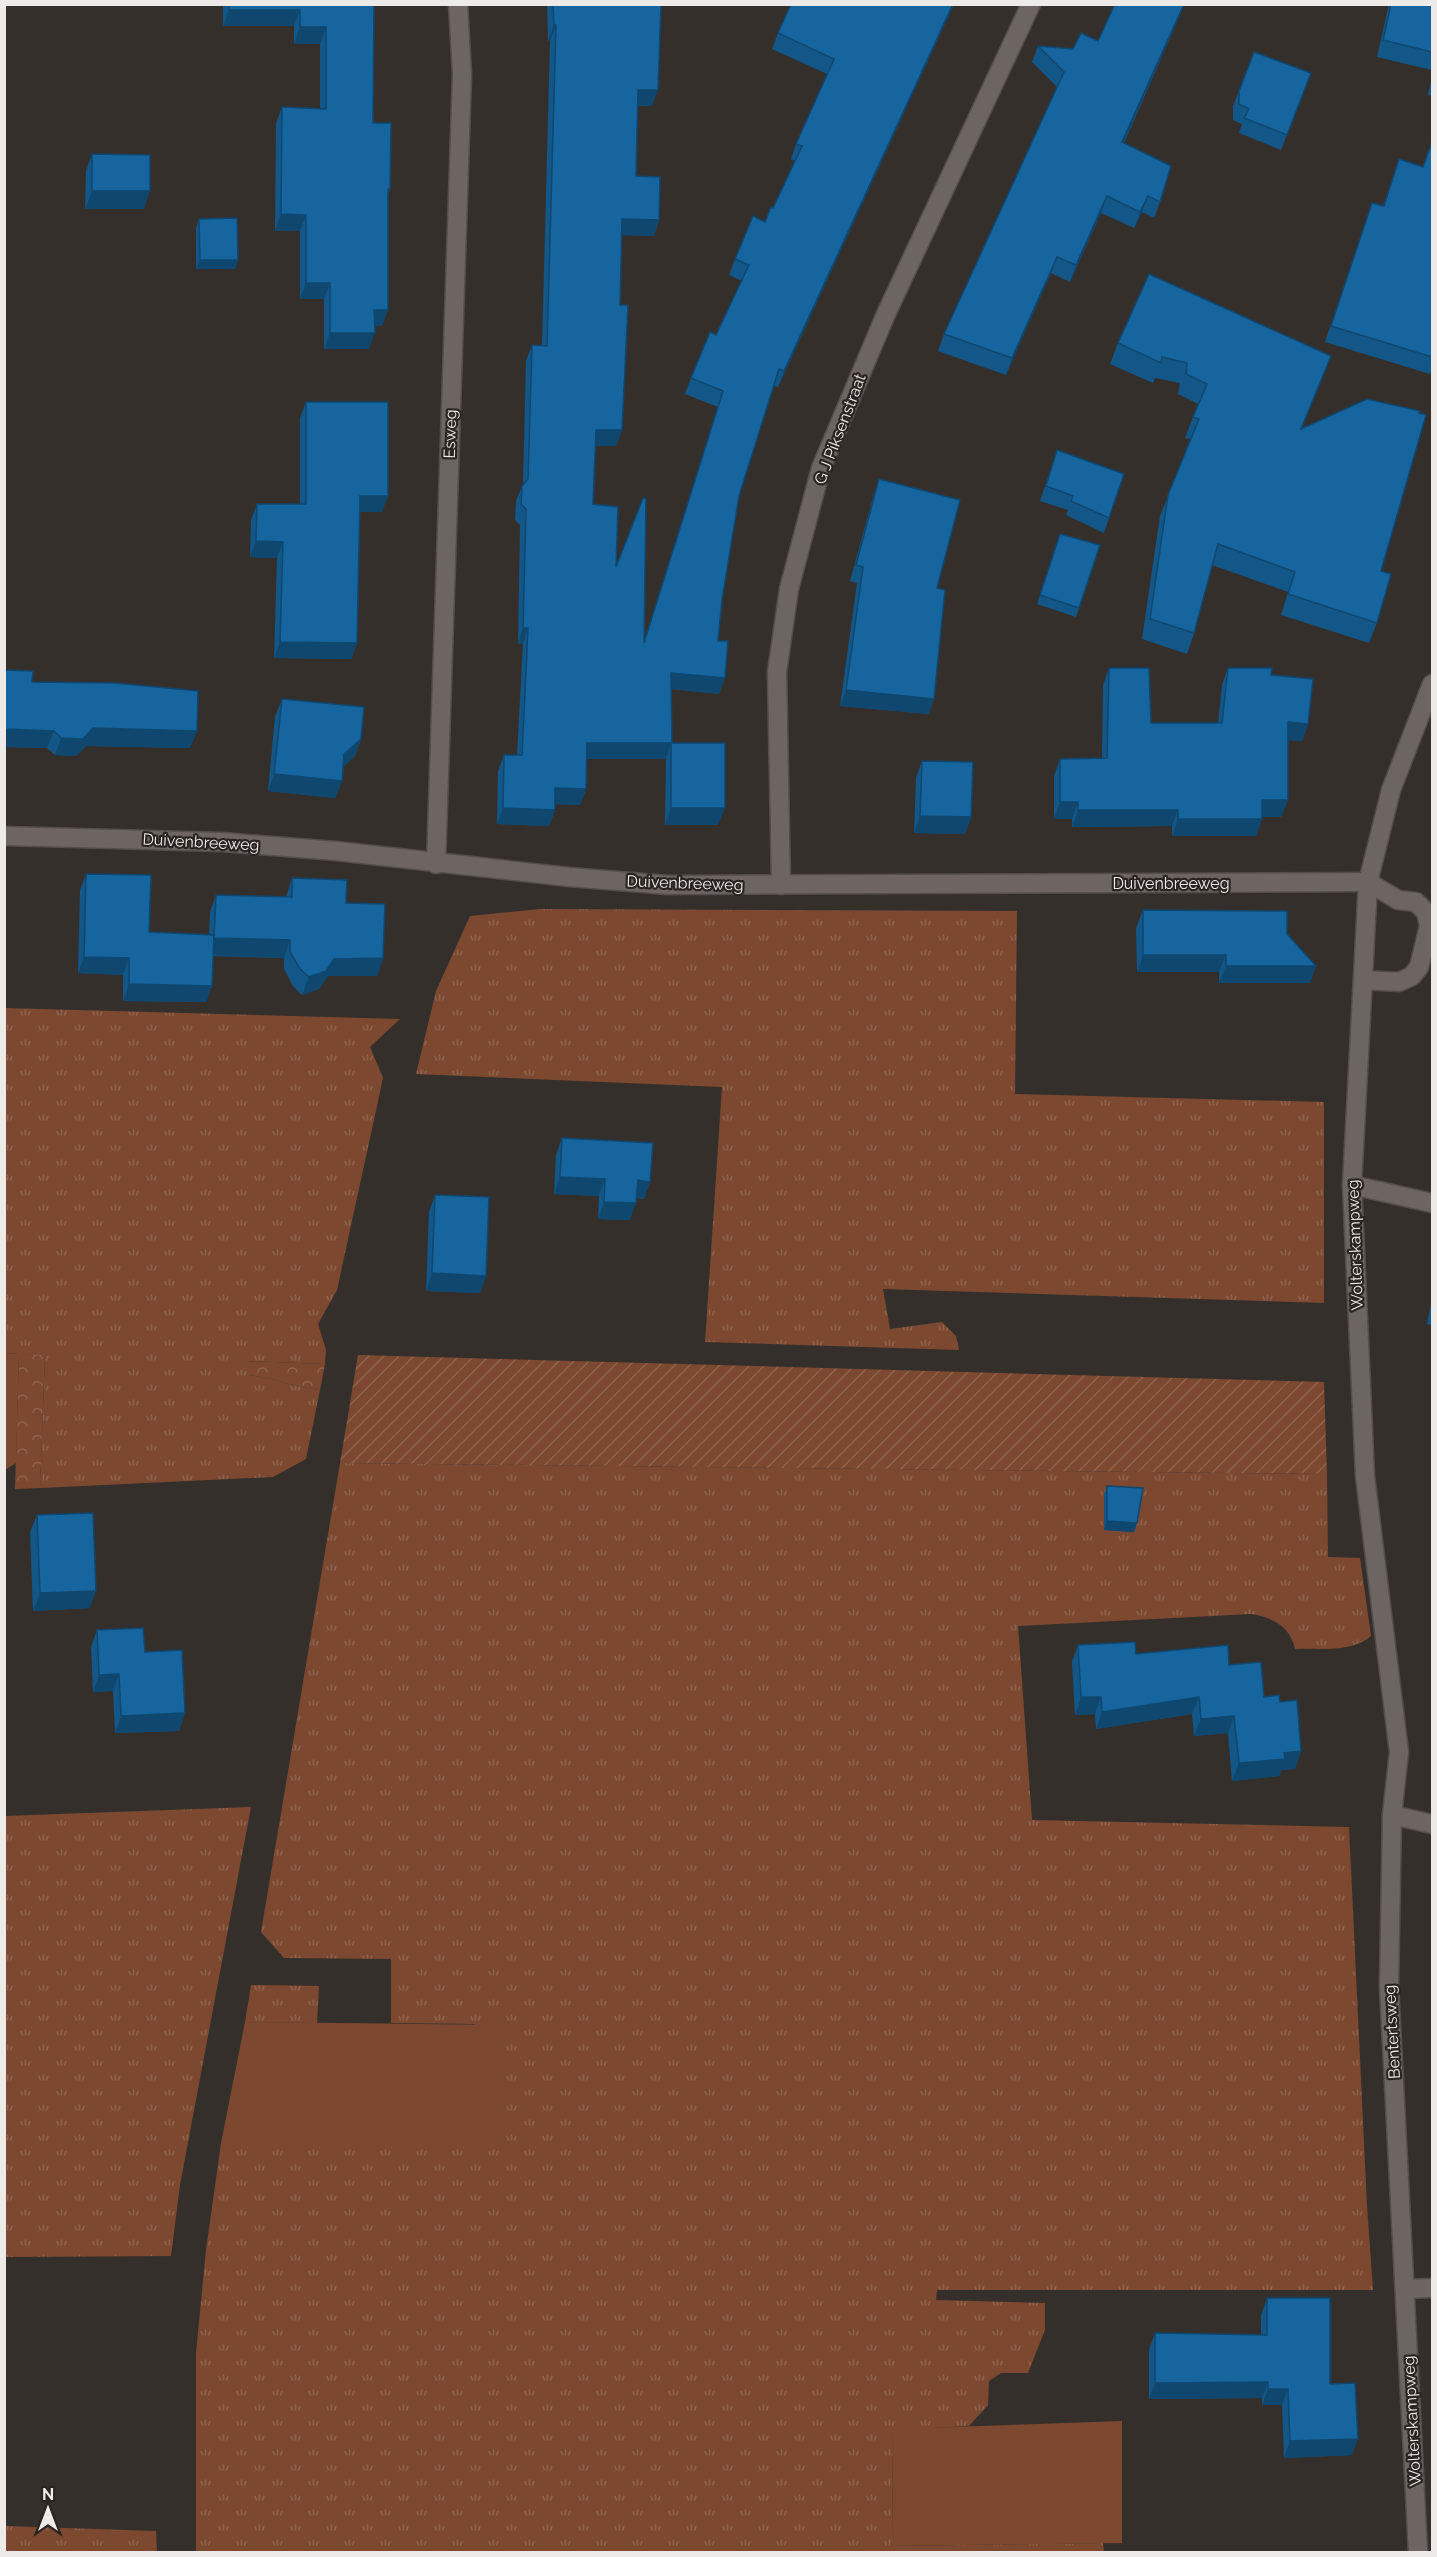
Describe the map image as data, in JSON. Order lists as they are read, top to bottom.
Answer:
{
  "streets": {
    "street": [
      "G J Piksenstraat",
      "Esweg",
      "Duivenbreeweg",
      "Wolterskampweg",
      "Bentertsweg"
    ]
  },
  "crossings": [
    ["G J Piksenstraat", "Duivenbreeweg"],
    ["Esweg", "Duivenbreeweg"],
    ["Duivenbreeweg", "Wolterskampweg"],
    ["Wolterskampweg", "Bentertsweg"]
  ],
  "north": "top"
}
